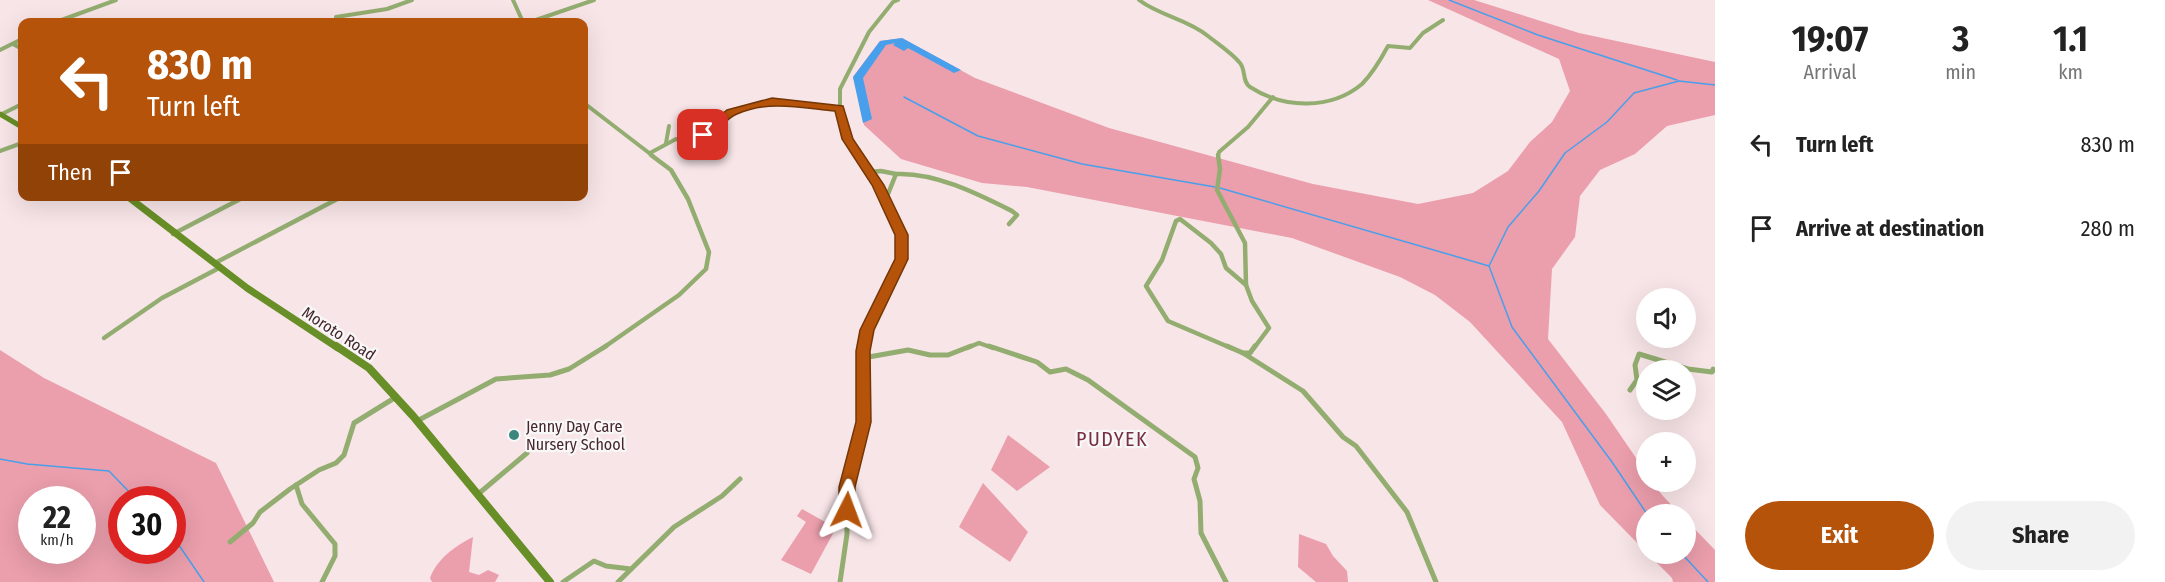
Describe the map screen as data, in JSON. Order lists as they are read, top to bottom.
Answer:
{
  "streets": {
    "main road": ["Moroto Road"]
  },
  "districts": ["PUDYEK"],
  "places": ["Jenny Day Care Nursery School"],
  "page": {
    "eta": [
      "19:07",
      "Arrival",
      "3",
      "min",
      "1.1",
      "km"
    ],
    "turn": ["830 m", "Turn left"],
    "list": [
      {
        "name": "Turn left",
        "value": "830 m"
      },
      {
        "name": "Arrive at destination",
        "value": "280 m"
      }
    ],
    "then": "Then",
    "map_buttons": ["+", "−"],
    "speed": "22 km/h",
    "limit": "30",
    "buttons": ["Exit", "Share"]
  }
}
